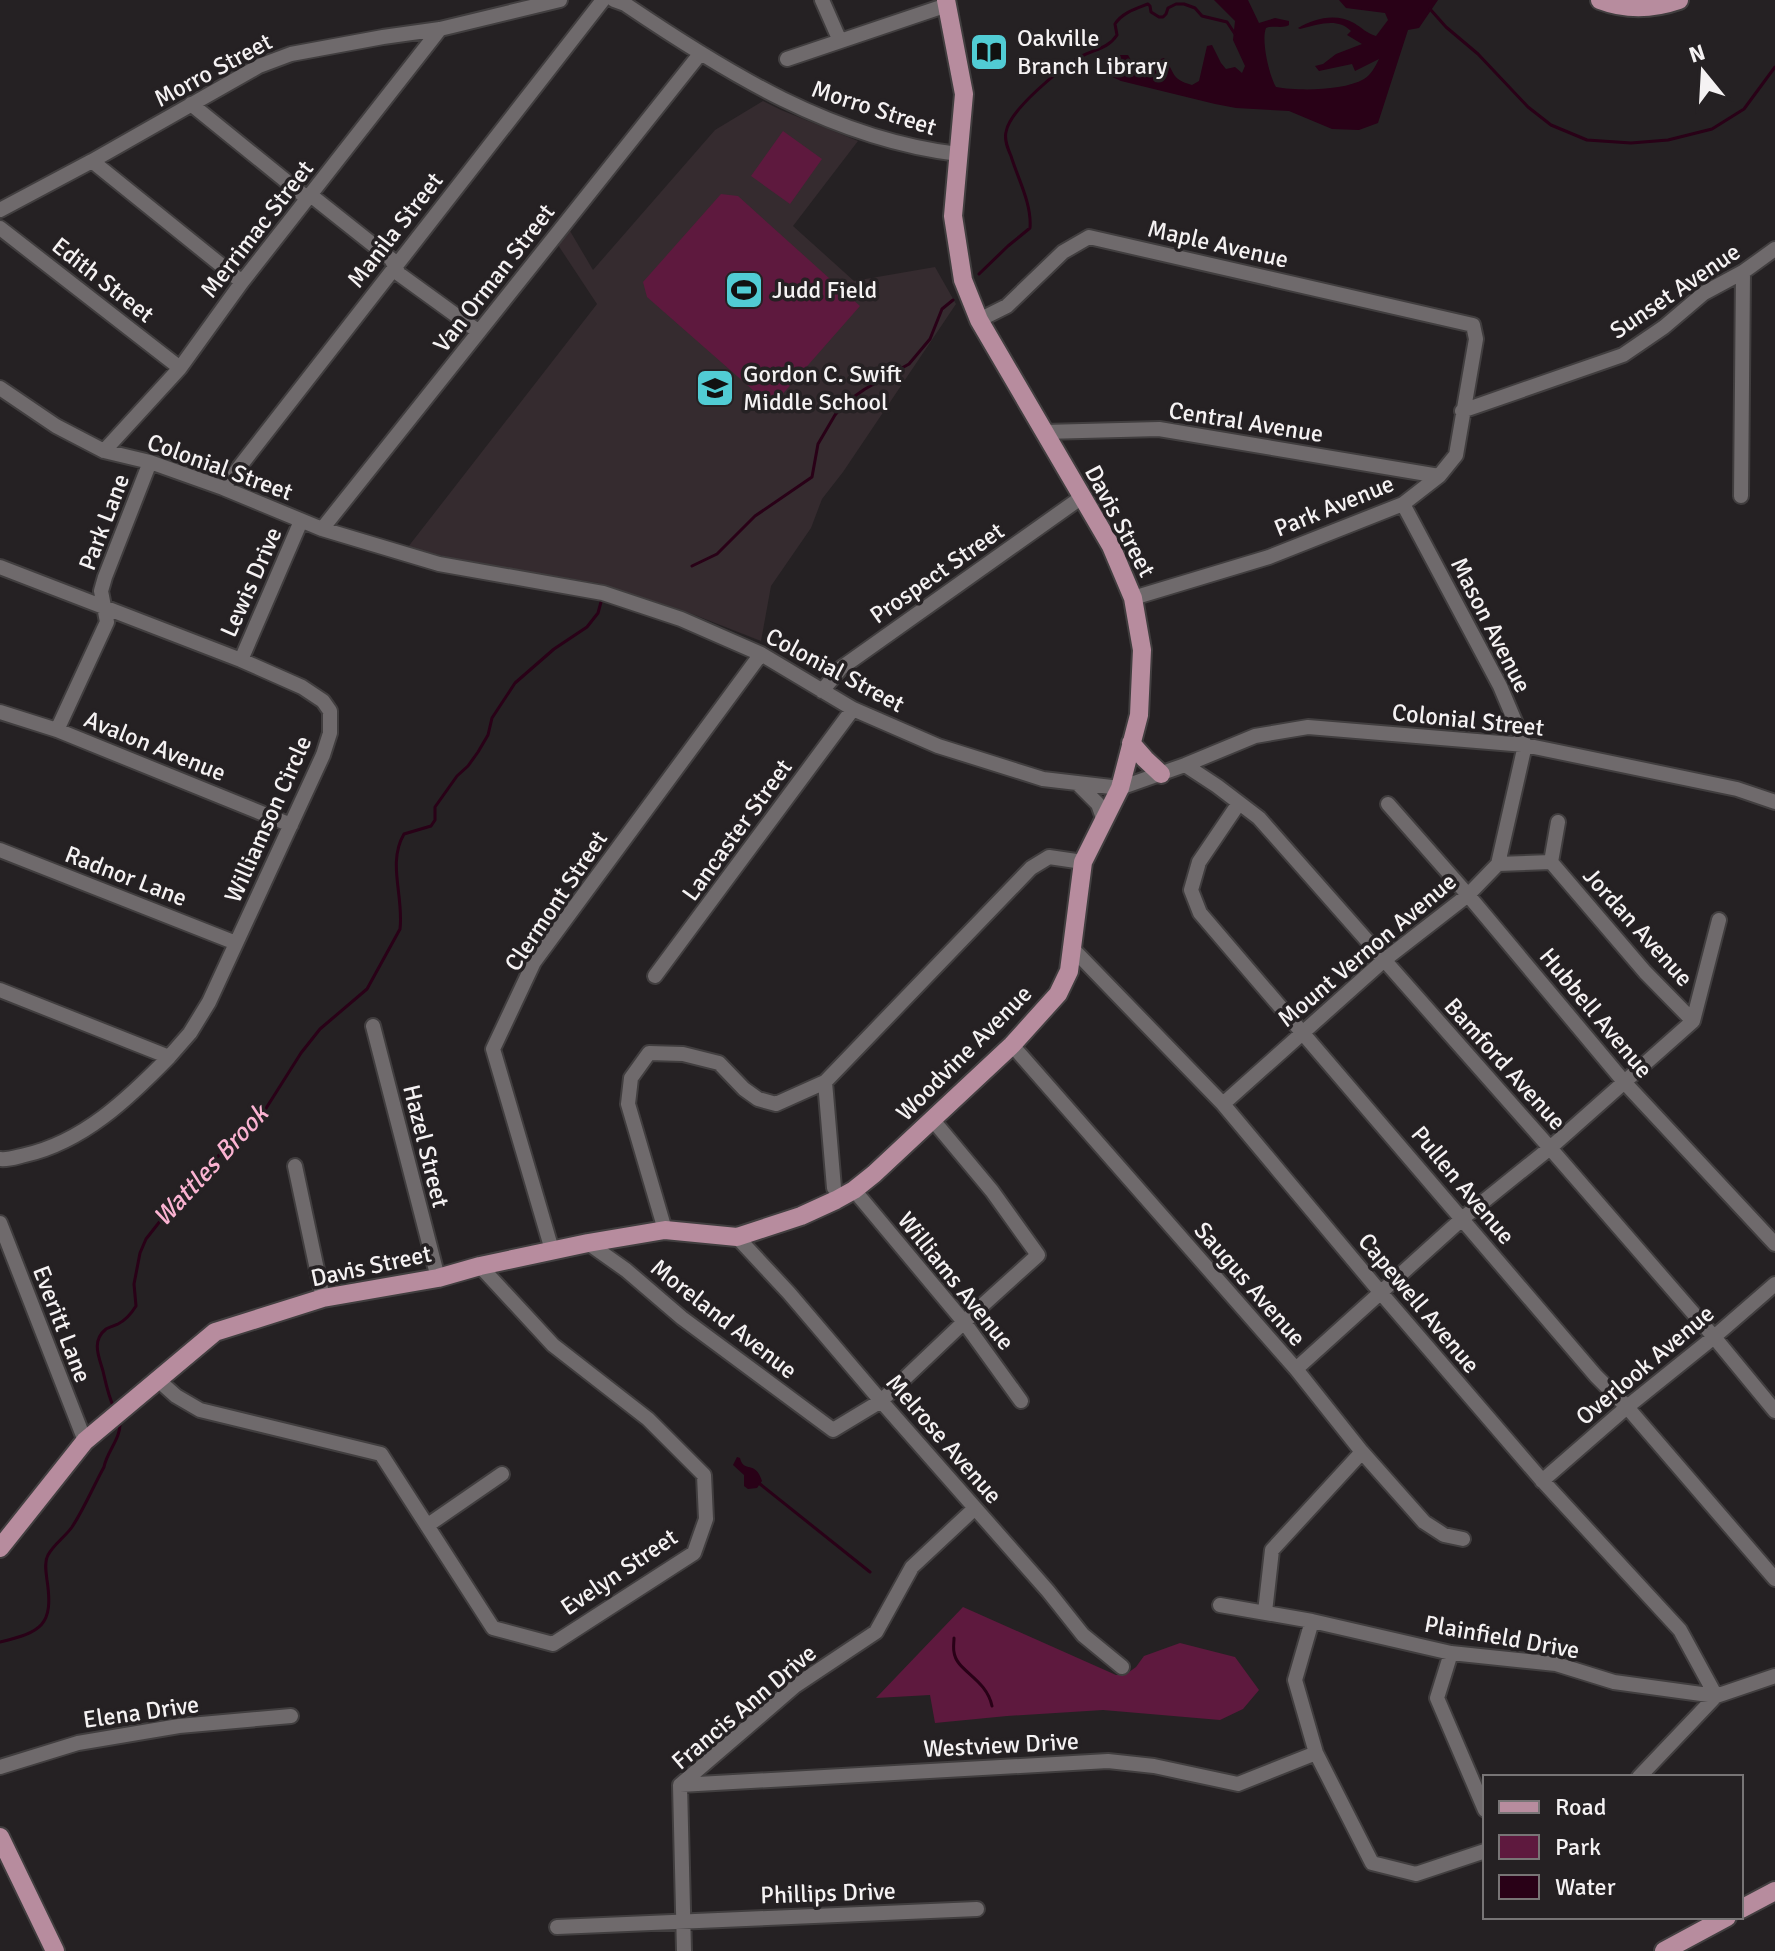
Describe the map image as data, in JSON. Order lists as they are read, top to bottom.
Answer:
{
  "streets": {
    "main road": ["Davis Street", "Woodvine Avenue"],
    "street": [
      "Morro Street",
      "Merrimac Street",
      "Manila Street",
      "Maple Avenue",
      "Van Orman Street",
      "Edith Street",
      "Sunset Avenue",
      "Central Avenue",
      "Colonial Street",
      "Park Avenue",
      "Park Lane",
      "Prospect Street",
      "Lewis Drive",
      "Mason Avenue",
      "Avalon Avenue",
      "Williamson Circle",
      "Lancaster Street",
      "Radnor Lane",
      "Clermont Street",
      "Jordan Avenue",
      "Mount Vernon Avenue",
      "Hubbell Avenue",
      "Bamford Avenue",
      "Hazel Street",
      "Pullen Avenue",
      "Williams Avenue",
      "Saugus Avenue",
      "Capewell Avenue",
      "Moreland Avenue",
      "Everitt Lane",
      "Overlook Avenue",
      "Melrose Avenue",
      "Evelyn Street",
      "Plainfield Drive",
      "Francis Ann Drive",
      "Elena Drive",
      "Westview Drive",
      "Phillips Drive"
    ]
  },
  "crossings": [
    ["Morro Street", "Merrimac Street"],
    ["Morro Street", "Van Orman Street"],
    ["Morro Street", "Davis Street"],
    ["Merrimac Street", "Edith Street"],
    ["Merrimac Street", "Colonial Street"],
    ["Manila Street", "Colonial Street"],
    ["Maple Avenue", "Park Avenue"],
    ["Maple Avenue", "Davis Street"],
    ["Van Orman Street", "Colonial Street"],
    ["Sunset Avenue", "Park Avenue"],
    ["Central Avenue", "Park Avenue"],
    ["Central Avenue", "Davis Street"],
    ["Colonial Street", "Davis Street"],
    ["Colonial Street", "Park Lane"],
    ["Colonial Street", "Prospect Street"],
    ["Colonial Street", "Lewis Drive"],
    ["Colonial Street", "Mason Avenue"],
    ["Colonial Street", "Lancaster Street"],
    ["Colonial Street", "Clermont Street"],
    ["Colonial Street", "Bamford Avenue"],
    ["Park Avenue", "Davis Street"],
    ["Park Avenue", "Mason Avenue"],
    ["Davis Street", "Prospect Street"],
    ["Davis Street", "Clermont Street"],
    ["Davis Street", "Woodvine Avenue"],
    ["Davis Street", "Hazel Street"],
    ["Davis Street", "Moreland Avenue"],
    ["Davis Street", "Everitt Lane"],
    ["Davis Street", "Melrose Avenue"],
    ["Davis Street", "Evelyn Street"],
    ["Park Lane", "Avalon Avenue"],
    ["Park Lane", "Williamson Circle"],
    ["Lewis Drive", "Williamson Circle"],
    ["Avalon Avenue", "Williamson Circle"],
    ["Williamson Circle", "Radnor Lane"],
    ["Mount Vernon Avenue", "Hubbell Avenue"],
    ["Mount Vernon Avenue", "Bamford Avenue"],
    ["Mount Vernon Avenue", "Pullen Avenue"],
    ["Mount Vernon Avenue", "Capewell Avenue"],
    ["Woodvine Avenue", "Williams Avenue"],
    ["Woodvine Avenue", "Saugus Avenue"],
    ["Woodvine Avenue", "Capewell Avenue"],
    ["Bamford Avenue", "Pullen Avenue"],
    ["Bamford Avenue", "Overlook Avenue"],
    ["Pullen Avenue", "Overlook Avenue"],
    ["Capewell Avenue", "Overlook Avenue"],
    ["Capewell Avenue", "Plainfield Drive"],
    ["Moreland Avenue", "Melrose Avenue"],
    ["Melrose Avenue", "Francis Ann Drive"],
    ["Francis Ann Drive", "Westview Drive"],
    ["Francis Ann Drive", "Phillips Drive"]
  ],
  "water": ["Wattles Brook"],
  "places": {
    "library": ["Oakville Branch Library"],
    "sports": ["Judd Field"],
    "school or university": ["Gordon C. Swift Middle School"]
  },
  "legend": ["Road", "Park", "Water"],
  "north": "top"
}
